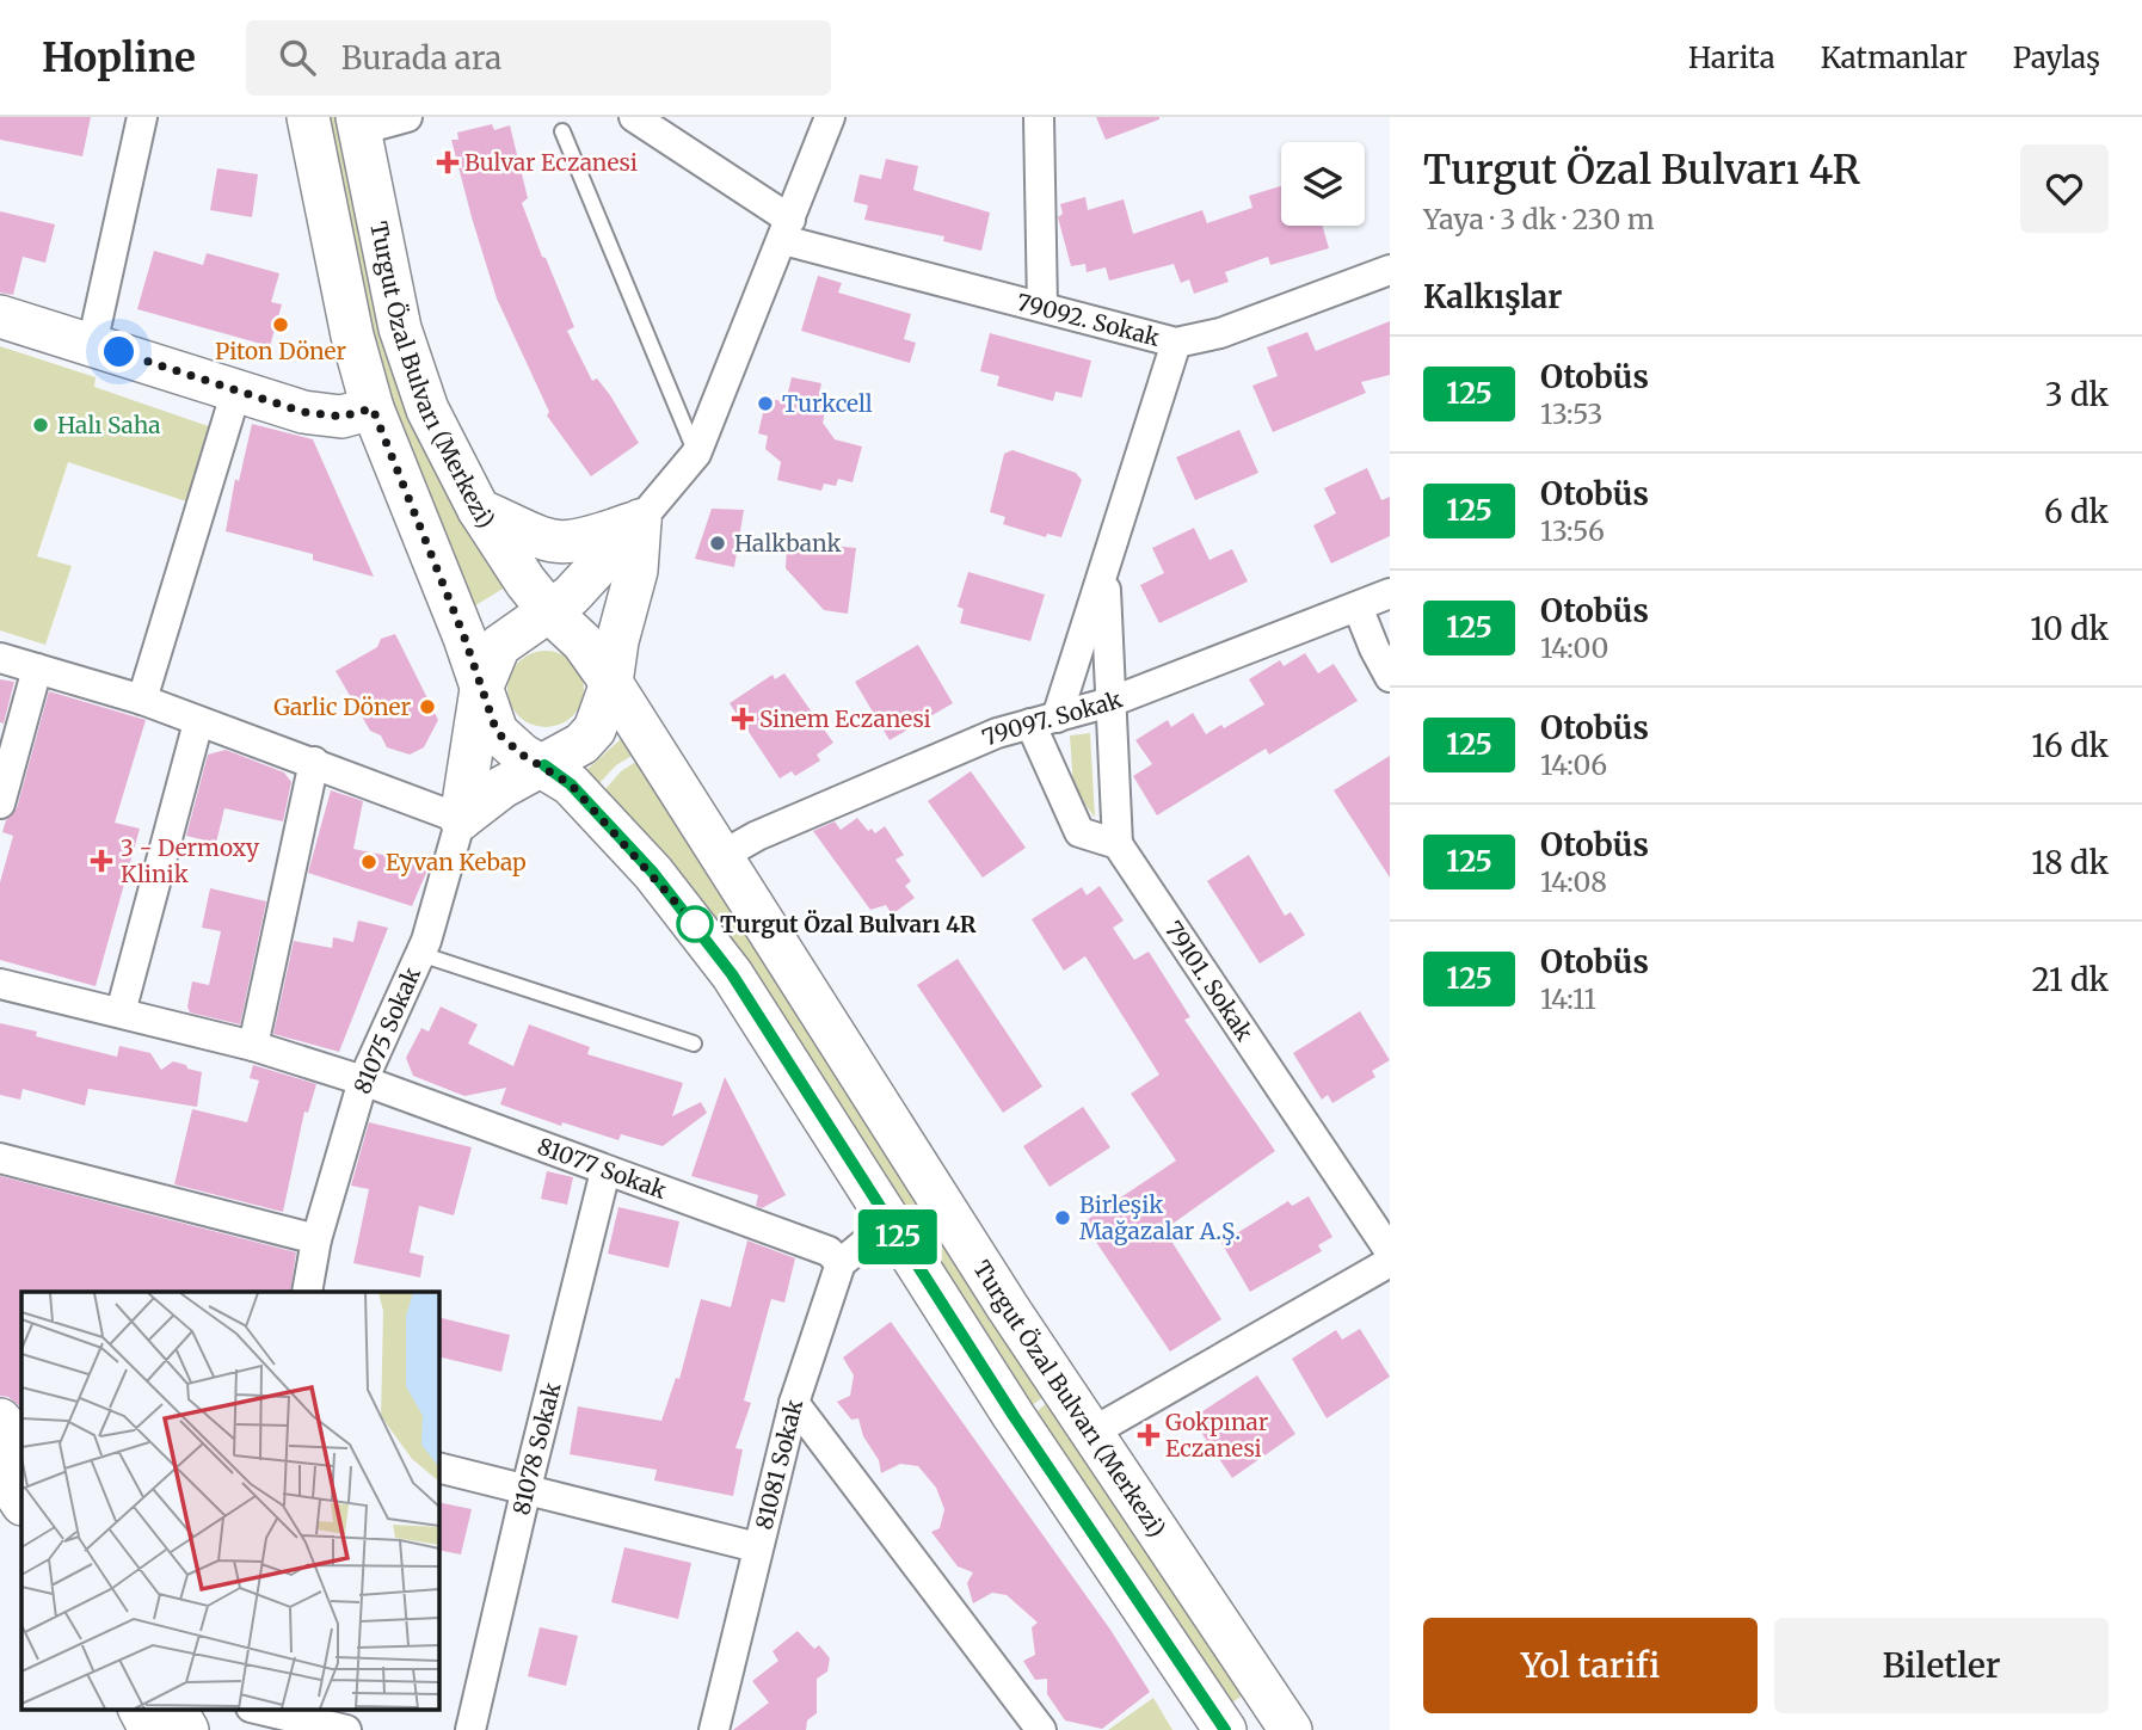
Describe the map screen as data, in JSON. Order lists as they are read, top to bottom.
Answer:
{
  "streets": {
    "main road": ["Turgut Özal Bulvarı (Merkezi)"],
    "street": [
      "79092. Sokak",
      "79097. Sokak",
      "79101. Sokak",
      "81075 Sokak",
      "81077 Sokak",
      "81078 Sokak",
      "81081 Sokak"
    ]
  },
  "crossings": [
    ["Turgut Özal Bulvarı (Merkezi)", "79097. Sokak"],
    ["81075 Sokak", "81077 Sokak"],
    ["81077 Sokak", "81078 Sokak"],
    ["81077 Sokak", "81081 Sokak"]
  ],
  "places": {
    "health": [
      "Bulvar Eczanesi",
      "Sinem Eczanesi",
      "3 - Dermoxy Klinik",
      "Gokpınar Eczanesi"
    ],
    "other": [
      "Piton Döner",
      "Turkcell",
      "Halı Saha",
      "Halkbank",
      "Garlic Döner",
      "Eyvan Kebap",
      "Turgut Özal Bulvarı 4R",
      "Birleşik Mağazalar A.Ş."
    ]
  },
  "lines": ["bus line 125"],
  "page": {
    "header": "Hopline",
    "search": "Burada ara",
    "nav": ["Harita", "Katmanlar", "Paylaş"],
    "on_map": "125",
    "heading": [
      ["Turgut Özal Bulvarı 4R", "Yaya · 3 dk · 230 m"],
      "Kalkışlar"
    ],
    "list": [
      {
        "mark": "125",
        "name": "Otobüs",
        "note": "13:53",
        "value": "3 dk"
      },
      {
        "mark": "125",
        "name": "Otobüs",
        "note": "13:56",
        "value": "6 dk"
      },
      {
        "mark": "125",
        "name": "Otobüs",
        "note": "14:00",
        "value": "10 dk"
      },
      {
        "mark": "125",
        "name": "Otobüs",
        "note": "14:06",
        "value": "16 dk"
      },
      {
        "mark": "125",
        "name": "Otobüs",
        "note": "14:08",
        "value": "18 dk"
      },
      {
        "mark": "125",
        "name": "Otobüs",
        "note": "14:11",
        "value": "21 dk"
      }
    ],
    "buttons": ["Yol tarifi", "Biletler"]
  }
}
